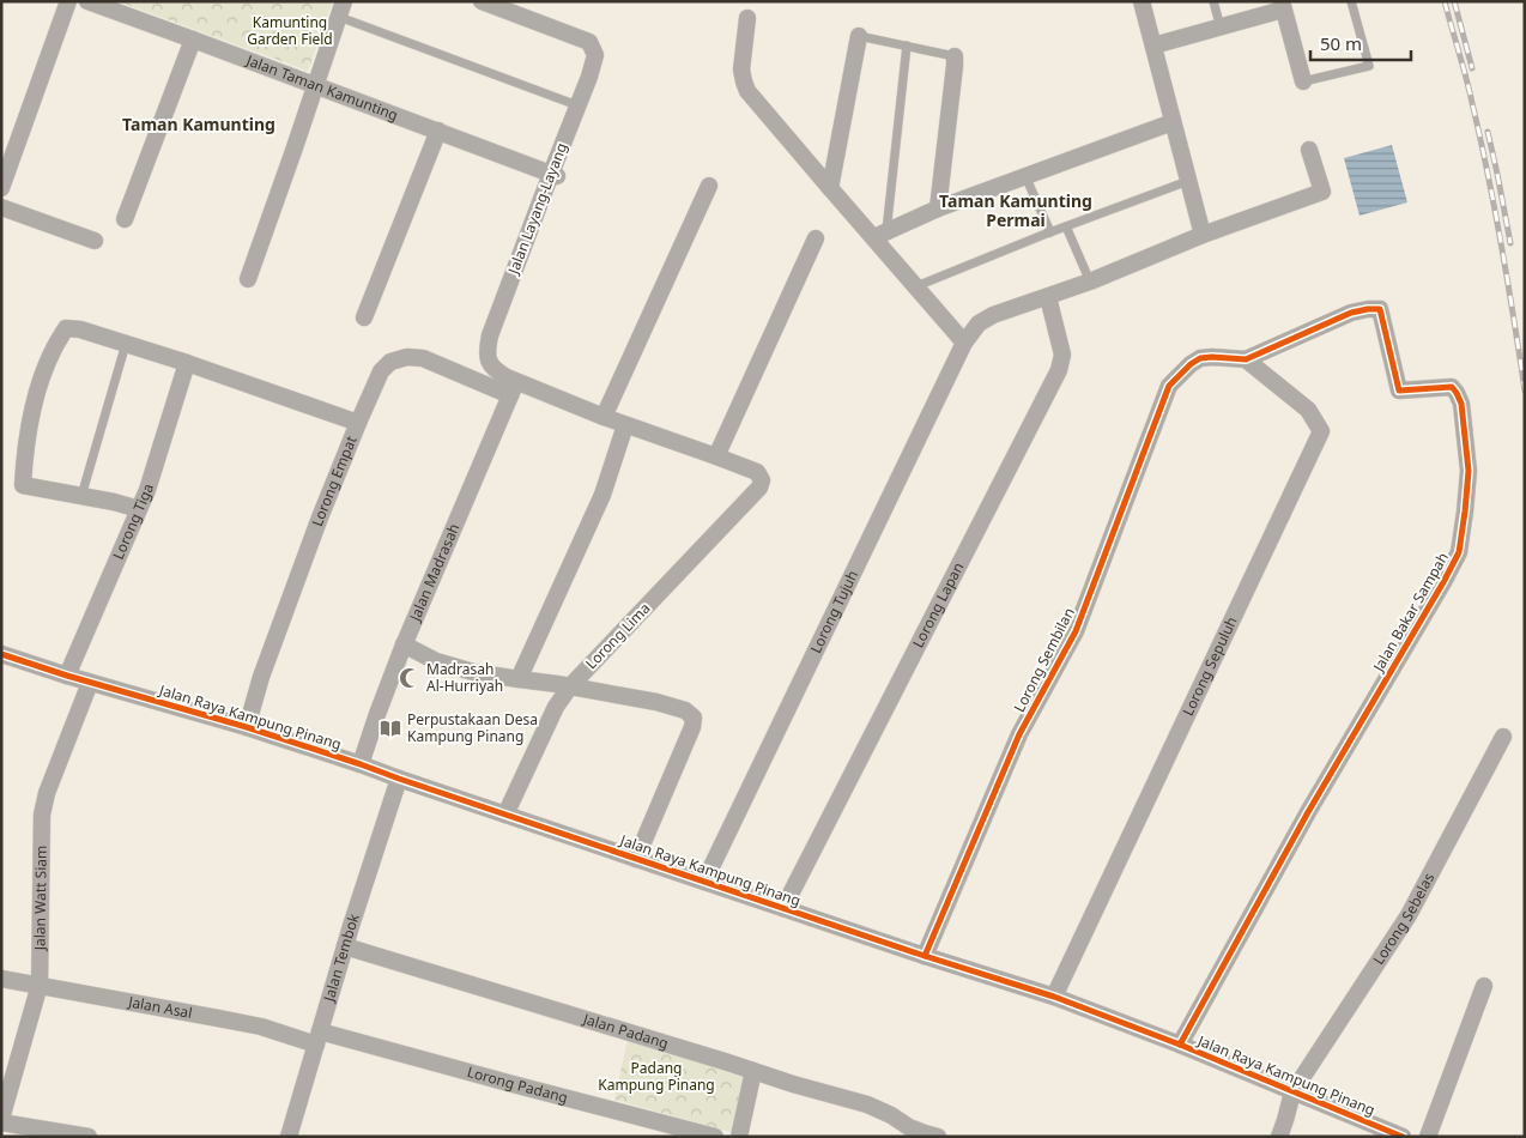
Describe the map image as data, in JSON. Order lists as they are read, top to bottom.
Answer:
{
  "streets": {
    "street": [
      "Jalan Taman Kamunting",
      "Jalan Layang-Layang",
      "Lorong Empat",
      "Lorong Tiga",
      "Jalan Madrasah",
      "Lorong Lapan",
      "Lorong Tujuh",
      "Jalan Bakar Sampah",
      "Lorong Lima",
      "Lorong Sembilan",
      "Lorong Sepuluh",
      "Jalan Raya Kampung Pinang",
      "Jalan Watt Siam",
      "Lorong Sebelas",
      "Jalan Tembok",
      "Jalan Asal",
      "Jalan Padang",
      "Lorong Padang"
    ]
  },
  "crossings": [
    ["Jalan Taman Kamunting", "Jalan Layang-Layang"],
    ["Jalan Layang-Layang", "Lorong Empat"],
    ["Jalan Layang-Layang", "Jalan Madrasah"],
    ["Lorong Empat", "Jalan Madrasah"],
    ["Lorong Empat", "Jalan Raya Kampung Pinang"],
    ["Lorong Tiga", "Jalan Raya Kampung Pinang"],
    ["Jalan Madrasah", "Jalan Raya Kampung Pinang"],
    ["Lorong Lapan", "Lorong Tujuh"],
    ["Lorong Lapan", "Jalan Raya Kampung Pinang"],
    ["Lorong Tujuh", "Jalan Raya Kampung Pinang"],
    ["Jalan Bakar Sampah", "Lorong Sembilan"],
    ["Jalan Bakar Sampah", "Lorong Sepuluh"],
    ["Jalan Bakar Sampah", "Jalan Raya Kampung Pinang"],
    ["Lorong Lima", "Jalan Raya Kampung Pinang"],
    ["Lorong Sembilan", "Lorong Sepuluh"],
    ["Lorong Sembilan", "Jalan Raya Kampung Pinang"],
    ["Lorong Sepuluh", "Jalan Raya Kampung Pinang"],
    ["Jalan Raya Kampung Pinang", "Jalan Watt Siam"],
    ["Jalan Raya Kampung Pinang", "Lorong Sebelas"],
    ["Jalan Raya Kampung Pinang", "Jalan Tembok"],
    ["Jalan Watt Siam", "Jalan Asal"],
    ["Jalan Tembok", "Jalan Asal"],
    ["Jalan Tembok", "Jalan Padang"],
    ["Jalan Tembok", "Lorong Padang"],
    ["Jalan Asal", "Lorong Padang"]
  ],
  "districts": ["Taman Kamunting", "Taman Kamunting Permai"],
  "parks": ["Kamunting Garden Field", "Padang Kampung Pinang"],
  "places": {
    "mosque": ["Madrasah Al-Hurriyah"],
    "library": ["Perpustakaan Desa Kampung Pinang"]
  },
  "scale_bar": "50 m"
}
